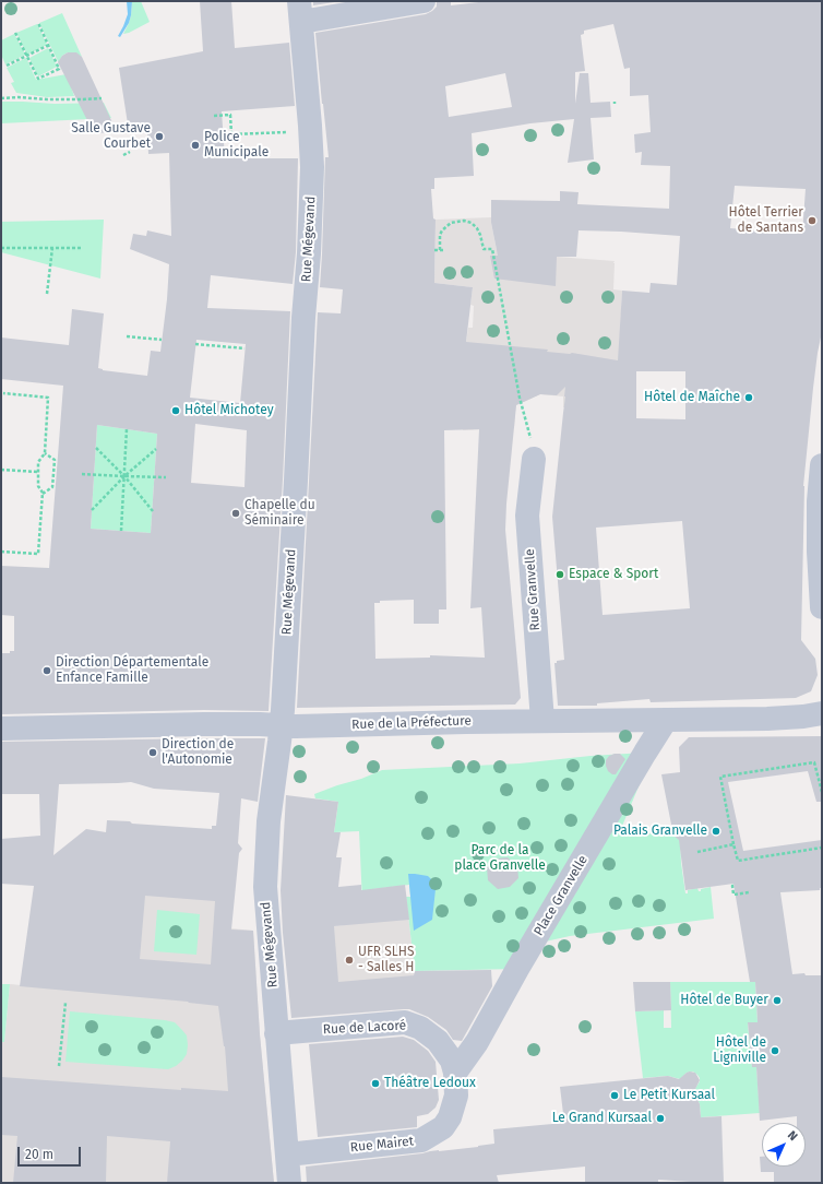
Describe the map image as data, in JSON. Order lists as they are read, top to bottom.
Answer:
{
  "streets": {
    "street": [
      "Rue Mégevand",
      "Rue Granvelle",
      "Rue de la Préfecture",
      "Place Granvelle",
      "Rue de Lacoré",
      "Rue Mairet"
    ]
  },
  "crossings": [
    ["Rue Mégevand", "Rue de la Préfecture"],
    ["Rue Mégevand", "Rue de Lacoré"],
    ["Rue Mégevand", "Rue Mairet"],
    ["Rue Granvelle", "Rue de la Préfecture"],
    ["Rue de la Préfecture", "Place Granvelle"],
    ["Place Granvelle", "Rue de Lacoré"],
    ["Place Granvelle", "Rue Mairet"],
    ["Rue de Lacoré", "Rue Mairet"]
  ],
  "parks": ["Parc de la place Granvelle"],
  "places": [
    "Salle Gustave Courbet",
    "Police Municipale",
    "Hôtel Terrier de Santans",
    "Hôtel de Maîche",
    "Hôtel Michotey",
    "Chapelle du Séminaire",
    "Espace & Sport",
    "Direction Départementale Enfance Famille",
    "Direction de l'Autonomie",
    "Palais Granvelle",
    "UFR SLHS - Salles H",
    "Hôtel de Buyer",
    "Hôtel de Ligniville",
    "Théâtre Ledoux",
    "Le Petit Kursaal",
    "Le Grand Kursaal"
  ],
  "scale_bar": "20 m",
  "north": "top right"
}
